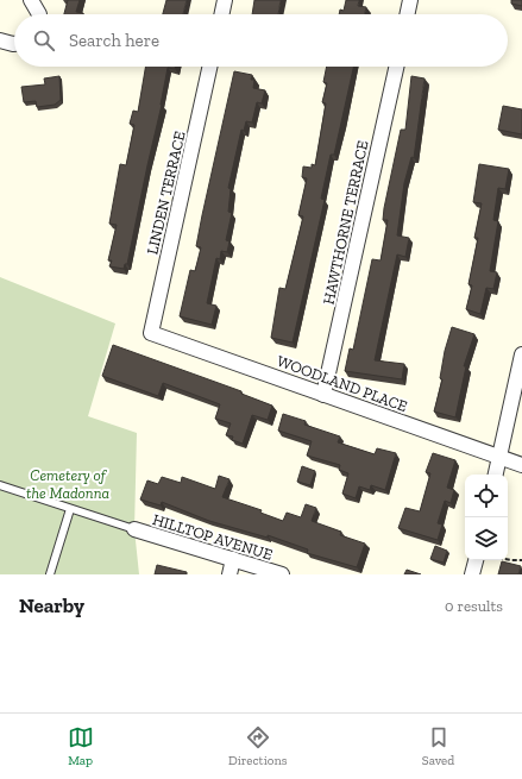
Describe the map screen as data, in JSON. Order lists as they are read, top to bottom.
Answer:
{
  "streets": {
    "street": [
      "LINDEN TERRACE",
      "HAWTHORNE TERRACE",
      "WOODLAND PLACE",
      "HILLTOP AVENUE"
    ]
  },
  "crossings": [
    ["LINDEN TERRACE", "WOODLAND PLACE"],
    ["HAWTHORNE TERRACE", "WOODLAND PLACE"]
  ],
  "parks": ["Cemetery of the Madonna"],
  "page": {
    "search": "Search here",
    "heading": ["Nearby", "0 results"],
    "nav": ["Map", "Directions", "Saved"]
  }
}
